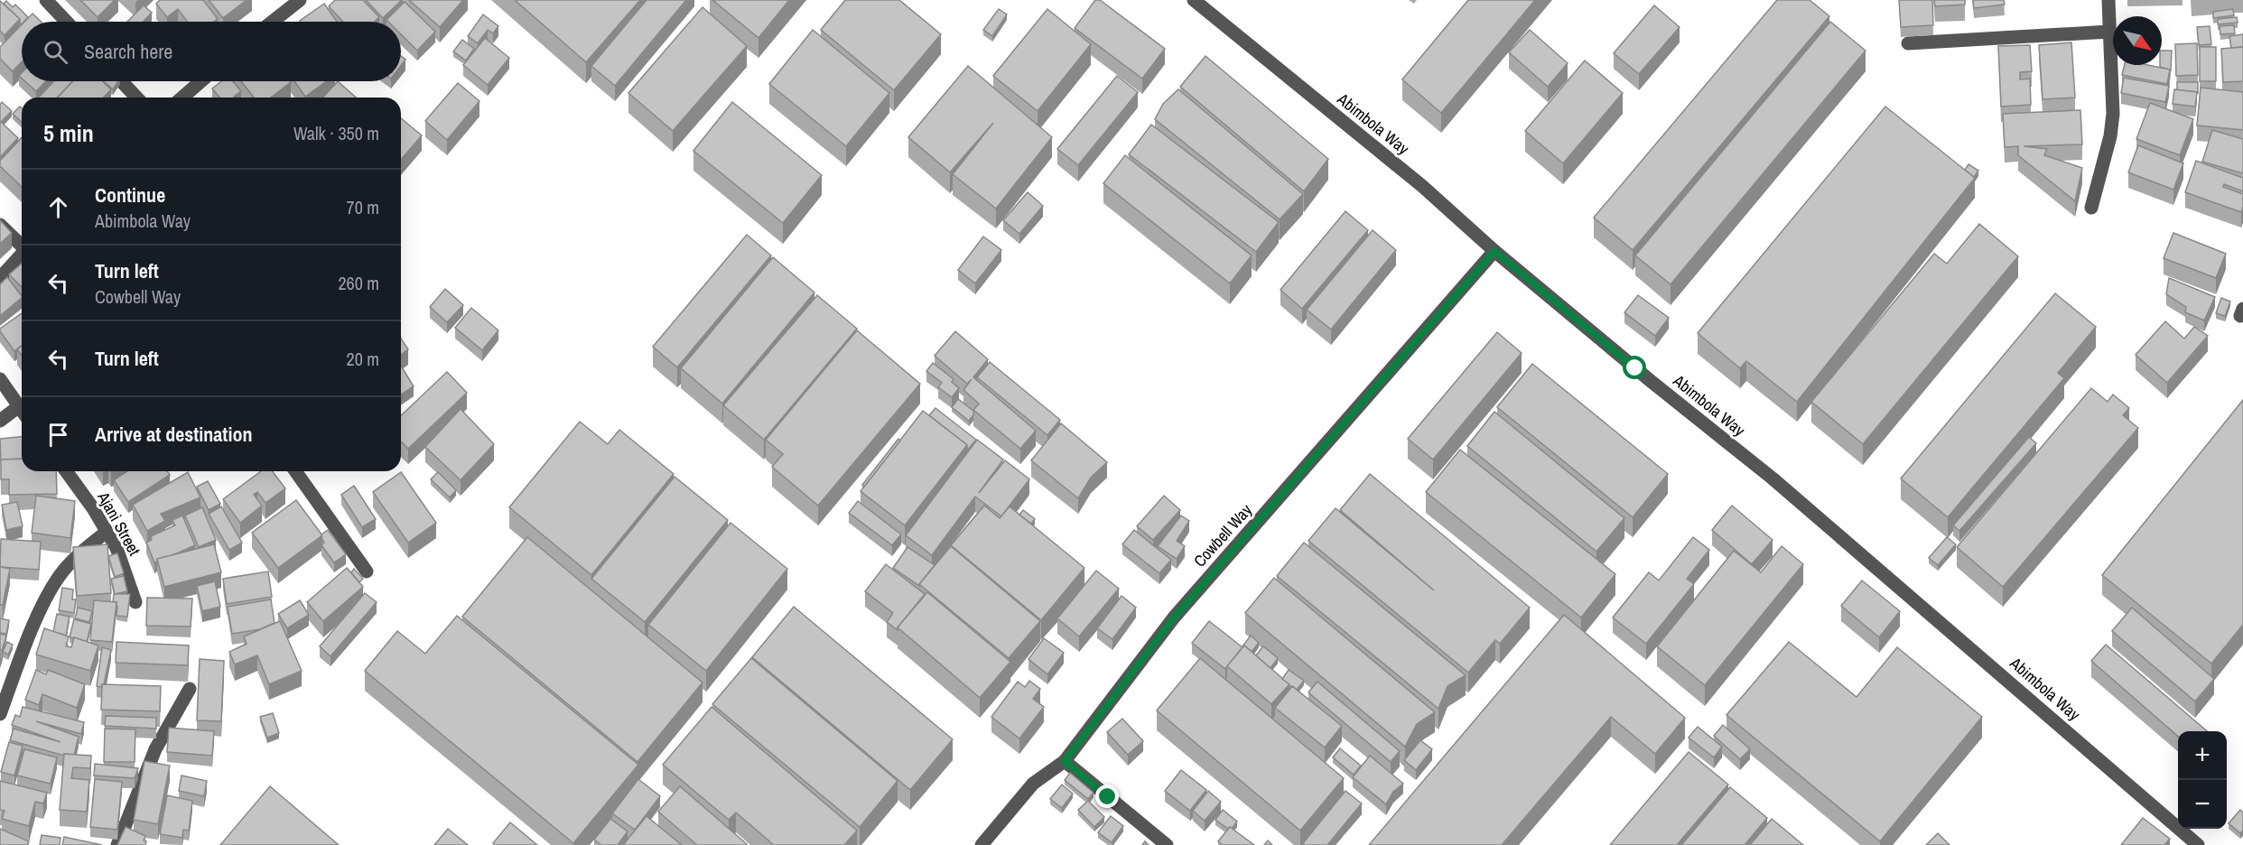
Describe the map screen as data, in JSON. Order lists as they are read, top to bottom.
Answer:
{
  "streets": {
    "street": ["Abimbola Way", "Ajani Street", "Cowbell Way"]
  },
  "crossings": [
    ["Abimbola Way", "Cowbell Way"]
  ],
  "north": "bottom right",
  "page": {
    "search": "Search here",
    "heading": ["5 min", "Walk · 350 m"],
    "list": [
      ["Continue", "Abimbola Way", "70 m"],
      ["Turn left", "Cowbell Way", "260 m"],
      ["Turn left", "20 m"],
      "Arrive at destination"
    ],
    "map_buttons": ["+", "−"]
  }
}
